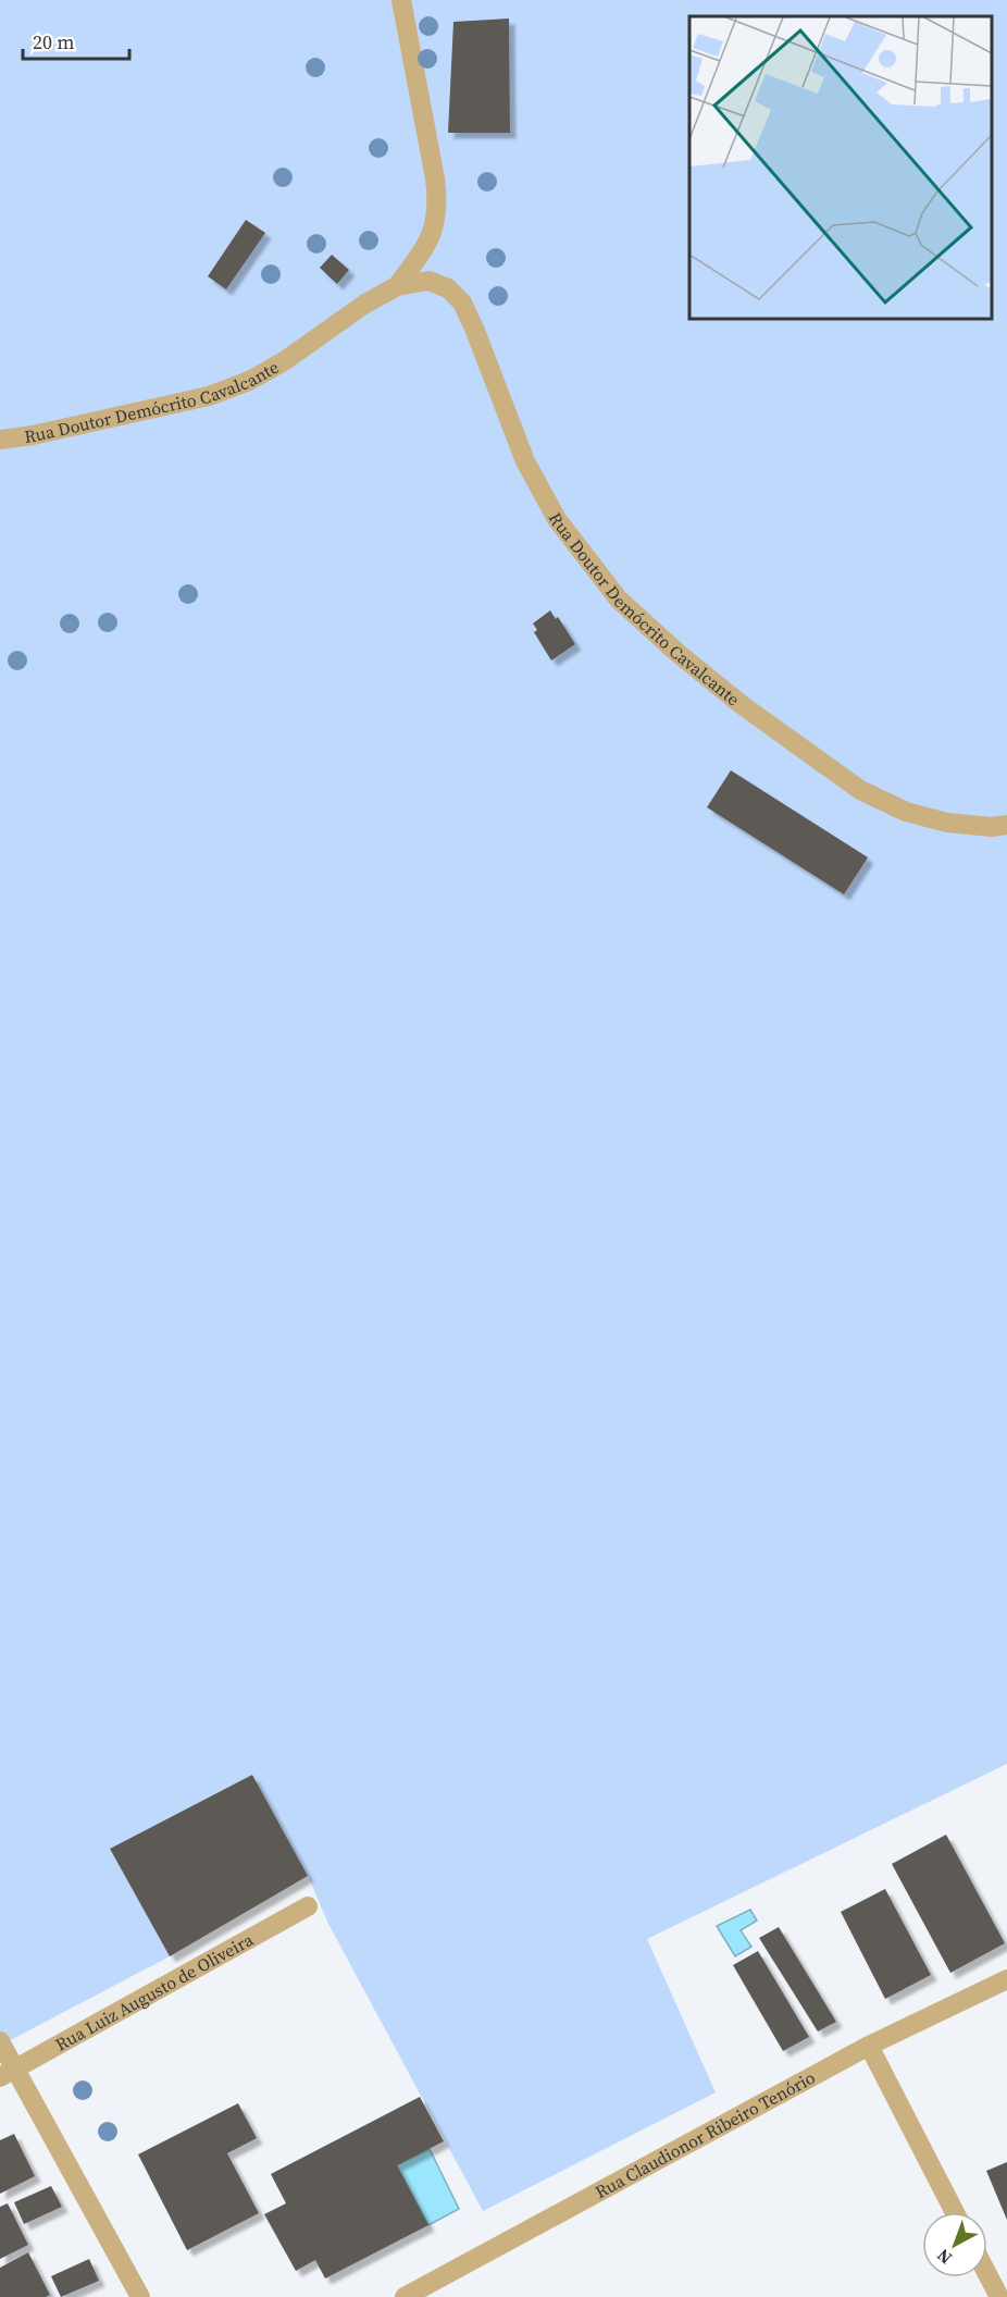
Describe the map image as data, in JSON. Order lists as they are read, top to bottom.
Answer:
{
  "streets": {
    "street": ["Rua Doutor Demócrito Cavalcante", "Rua Luiz Augusto de Oliveira", "Rua Claudionor Ribeiro Tenório"]
  },
  "scale_bar": "20 m",
  "north": "bottom left"
}
